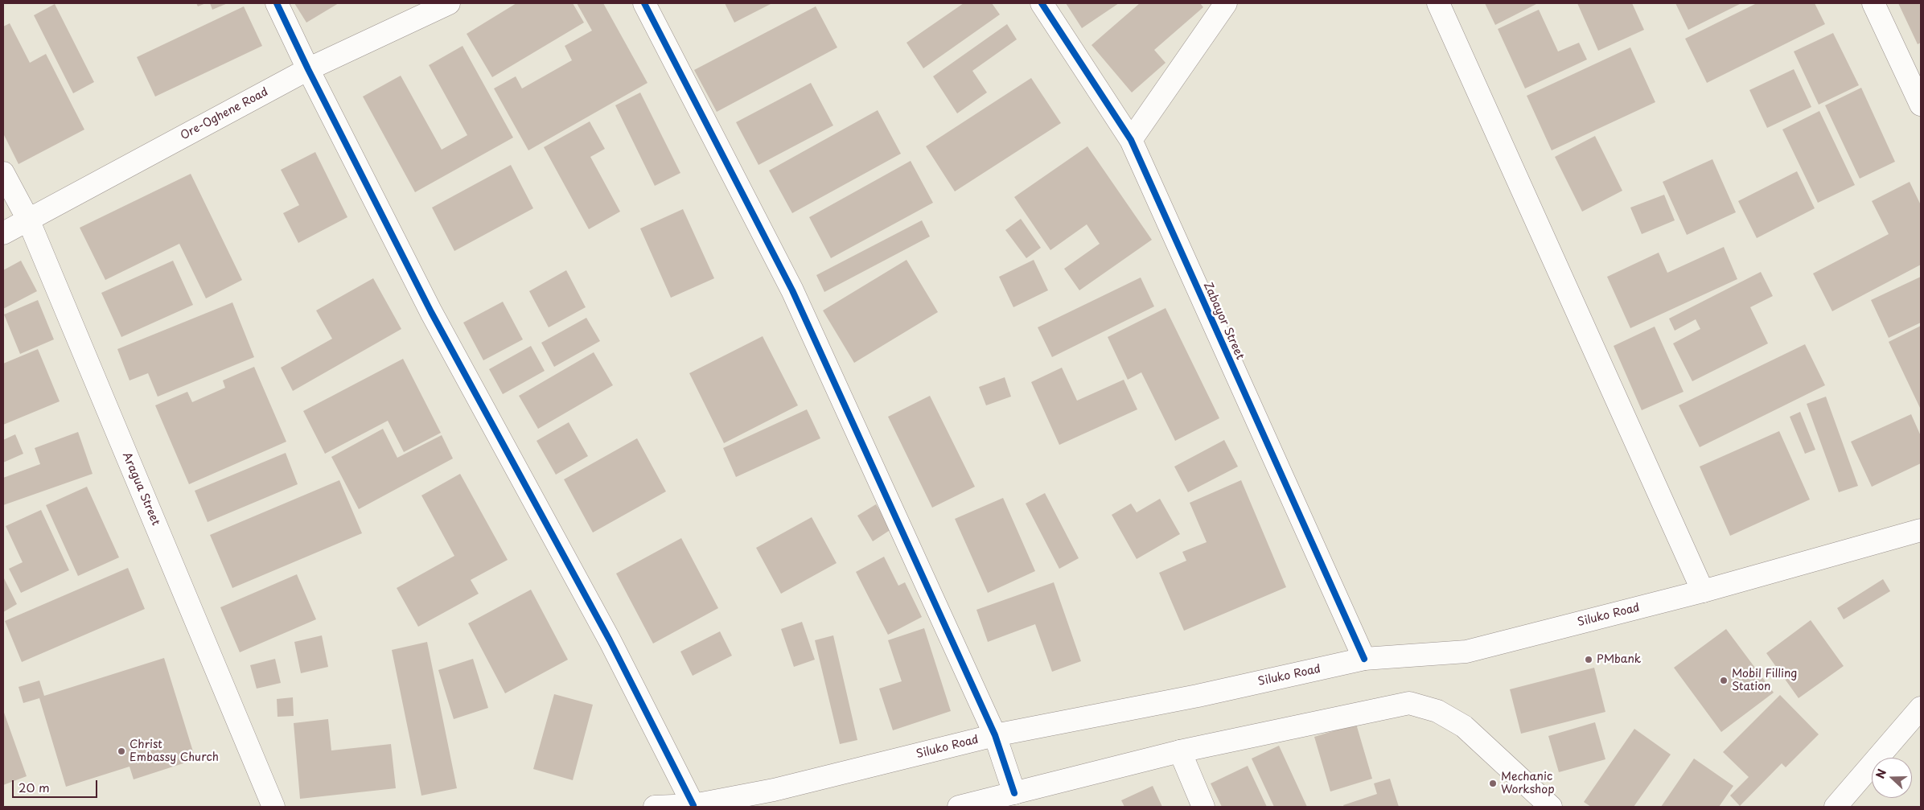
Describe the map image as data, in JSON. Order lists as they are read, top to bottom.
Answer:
{
  "streets": {
    "street": [
      "Ore-Oghene Road",
      "Zabayor Street",
      "Aragua Street",
      "Siluko Road"
    ]
  },
  "crossings": [
    ["Ore-Oghene Road", "Aragua Street"],
    ["Zabayor Street", "Siluko Road"]
  ],
  "places": [
    "PMbank",
    "Mobil Filling Station",
    "Christ Embassy Church",
    "Mechanic Workshop"
  ],
  "scale_bar": "20 m",
  "north": "left"
}
